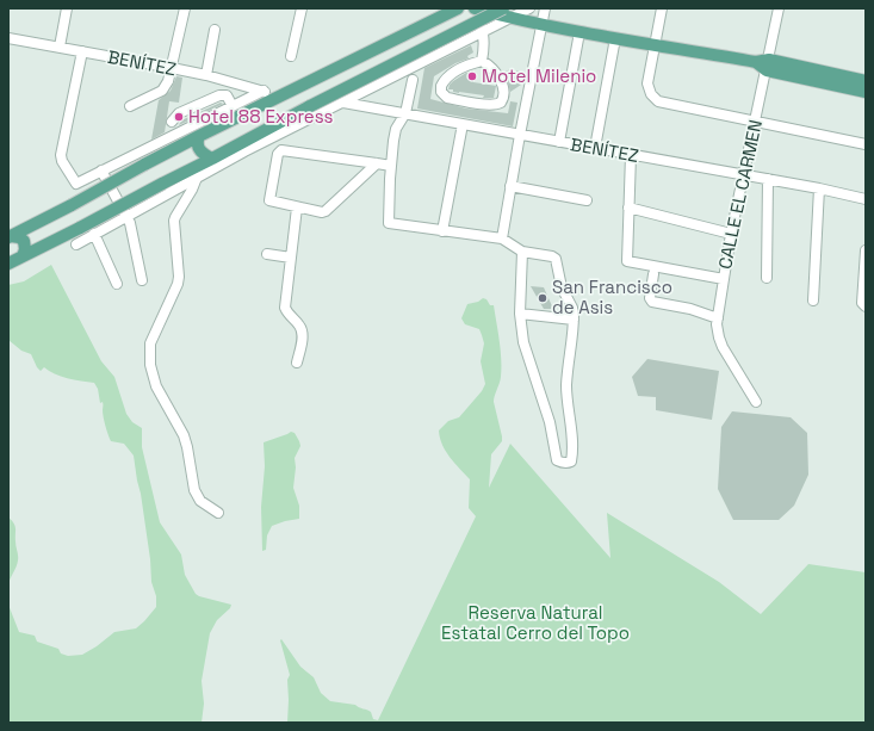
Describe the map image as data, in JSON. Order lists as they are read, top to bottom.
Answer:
{
  "streets": {
    "street": ["BENÍTEZ", "CALLE EL CARMEN"]
  },
  "crossings": [
    ["BENÍTEZ", "CALLE EL CARMEN"]
  ],
  "parks": ["Reserva Natural Estatal Cerro del Topo"],
  "places": ["Motel Milenio", "Hotel 88 Express", "San Francisco de Asis"]
}
